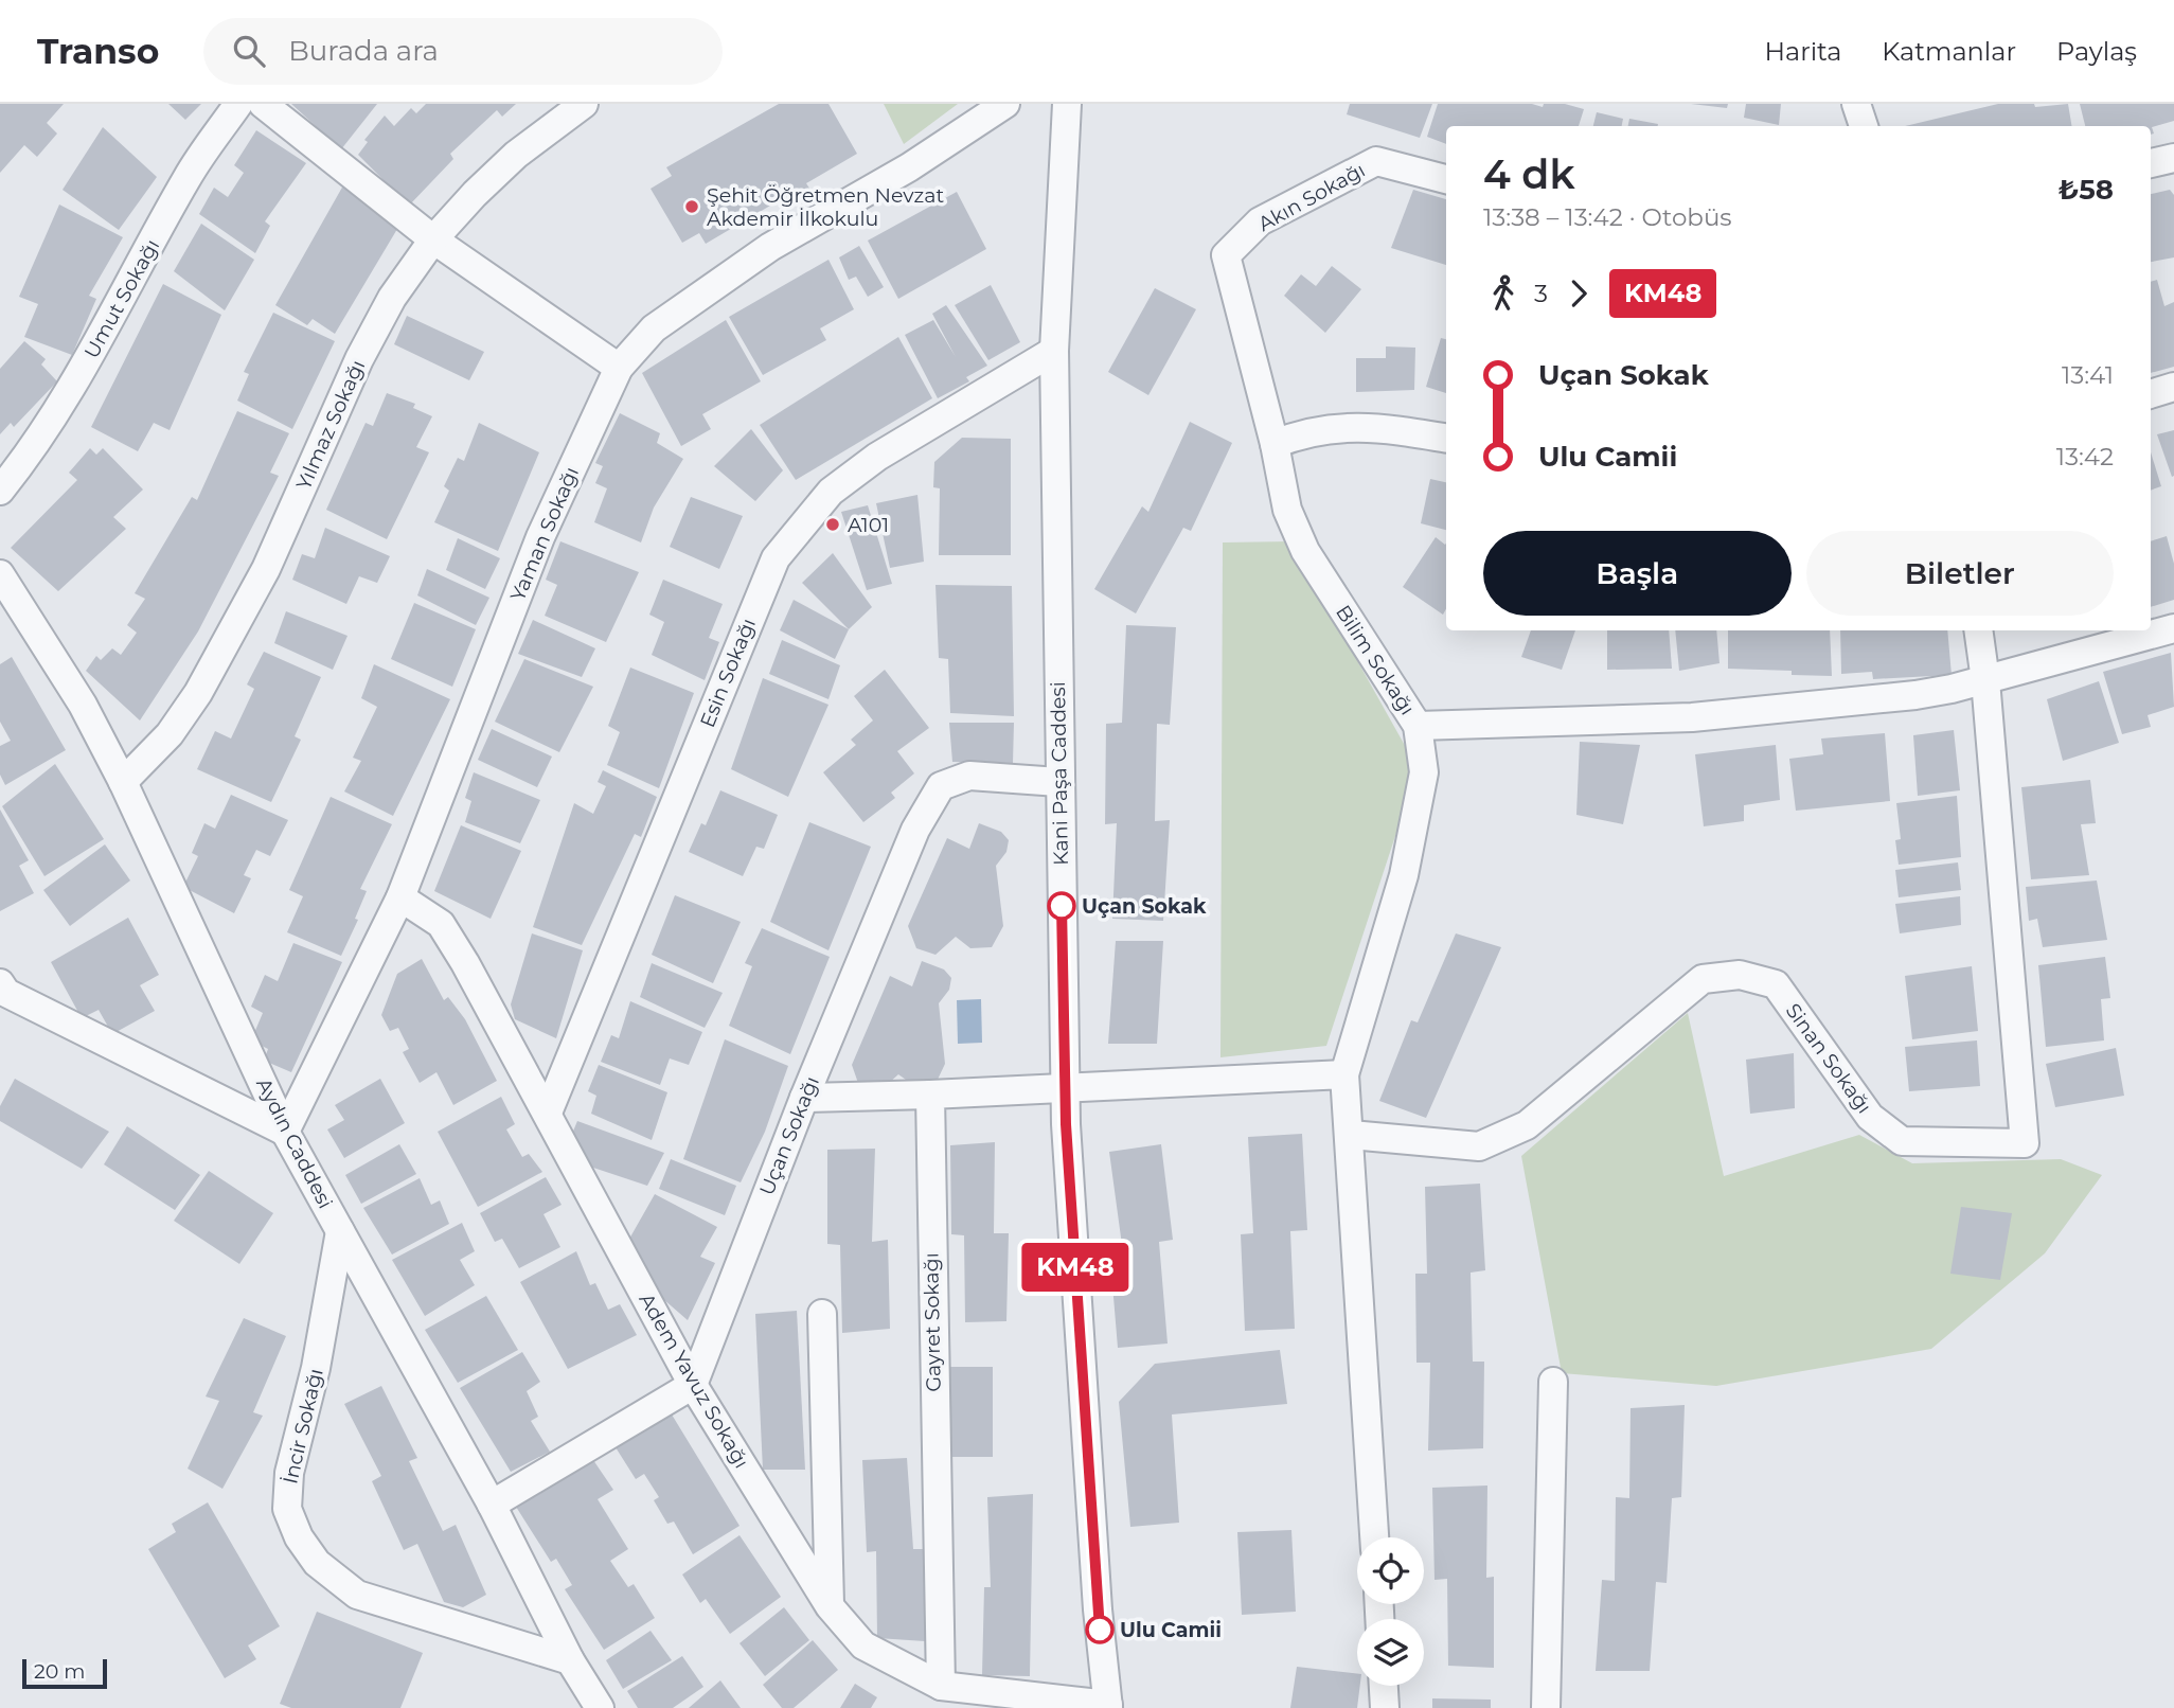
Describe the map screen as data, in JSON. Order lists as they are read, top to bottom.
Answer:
{
  "streets": {
    "street": [
      "Akın Sokağı",
      "Umut Sokağı",
      "Yılmaz Sokağı",
      "Yaman Sokağı",
      "Bilim Sokağı",
      "Esin Sokağı",
      "Kani Paşa Caddesi",
      "Sinan Sokağı",
      "Uçan Sokağı",
      "Aydın Caddesi",
      "Gayret Sokağı",
      "Adem Yavuz Sokağı",
      "İncir Sokağı"
    ]
  },
  "crossings": [
    ["Akın Sokağı", "Bilim Sokağı"],
    ["Yılmaz Sokağı", "Aydın Caddesi"],
    ["Yaman Sokağı", "Aydın Caddesi"],
    ["Yaman Sokağı", "Adem Yavuz Sokağı"],
    ["Esin Sokağı", "Kani Paşa Caddesi"],
    ["Esin Sokağı", "Adem Yavuz Sokağı"],
    ["Kani Paşa Caddesi", "Uçan Sokağı"],
    ["Kani Paşa Caddesi", "Adem Yavuz Sokağı"],
    ["Uçan Sokağı", "Adem Yavuz Sokağı"],
    ["Aydın Caddesi", "İncir Sokağı"],
    ["Gayret Sokağı", "Adem Yavuz Sokağı"]
  ],
  "places": [
    "Şehit Öğretmen Nevzat Akdemir İlkokulu",
    "A101",
    "Uçan Sokak",
    "Ulu Camii"
  ],
  "lines": ["bus line KM48"],
  "scale_bar": "20 m",
  "page": {
    "header": "Transo",
    "search": "Burada ara",
    "nav": ["Harita", "Katmanlar", "Paylaş"],
    "on_map": "KM48",
    "heading": ["4 dk", "13:38 – 13:42 · Otobüs", "₺58"],
    "legs": ["3", "KM48"],
    "list": [
      {
        "name": "Uçan Sokak",
        "value": "13:41"
      },
      {
        "name": "Ulu Camii",
        "value": "13:42"
      }
    ],
    "buttons": ["Başla", "Biletler"],
    "scale": "20 m"
  }
}
